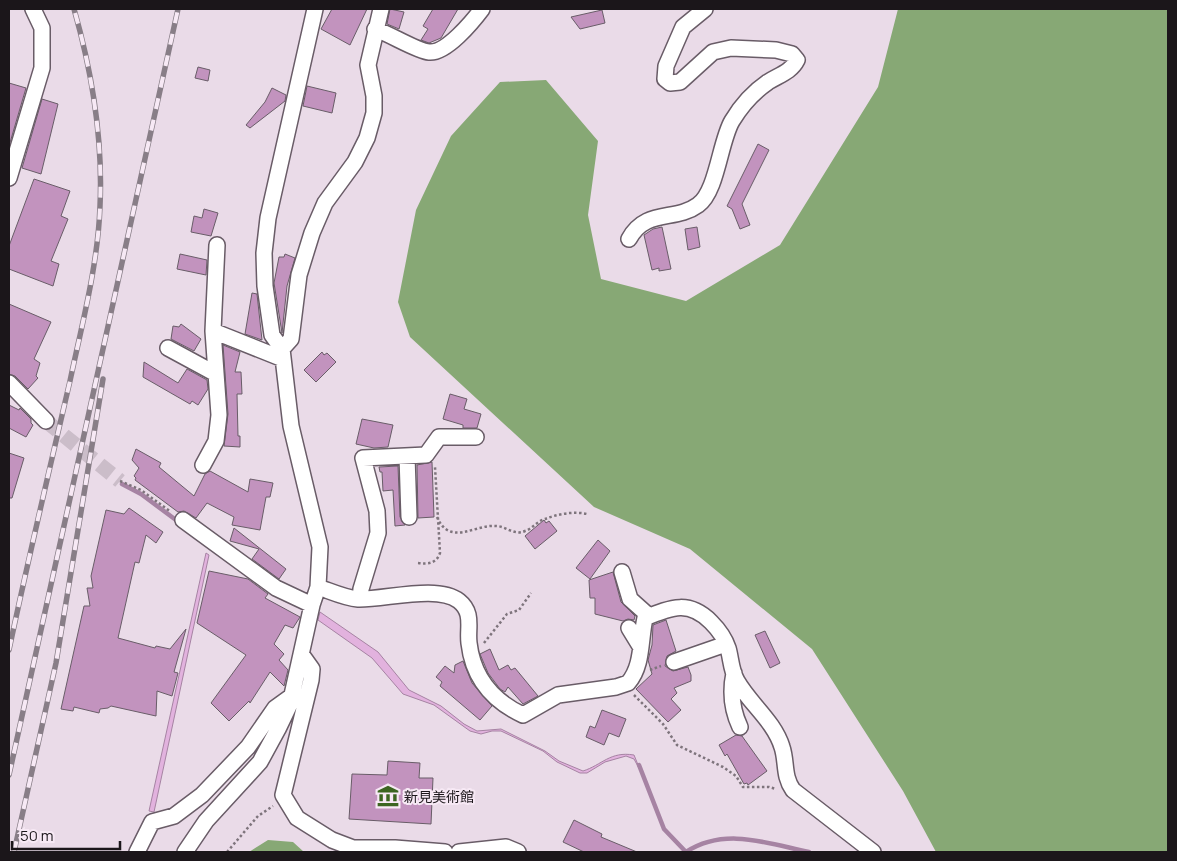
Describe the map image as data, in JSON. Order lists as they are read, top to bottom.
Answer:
{
  "places": {
    "museum": ["新見美術館"]
  },
  "scale_bar": "50 m"
}
